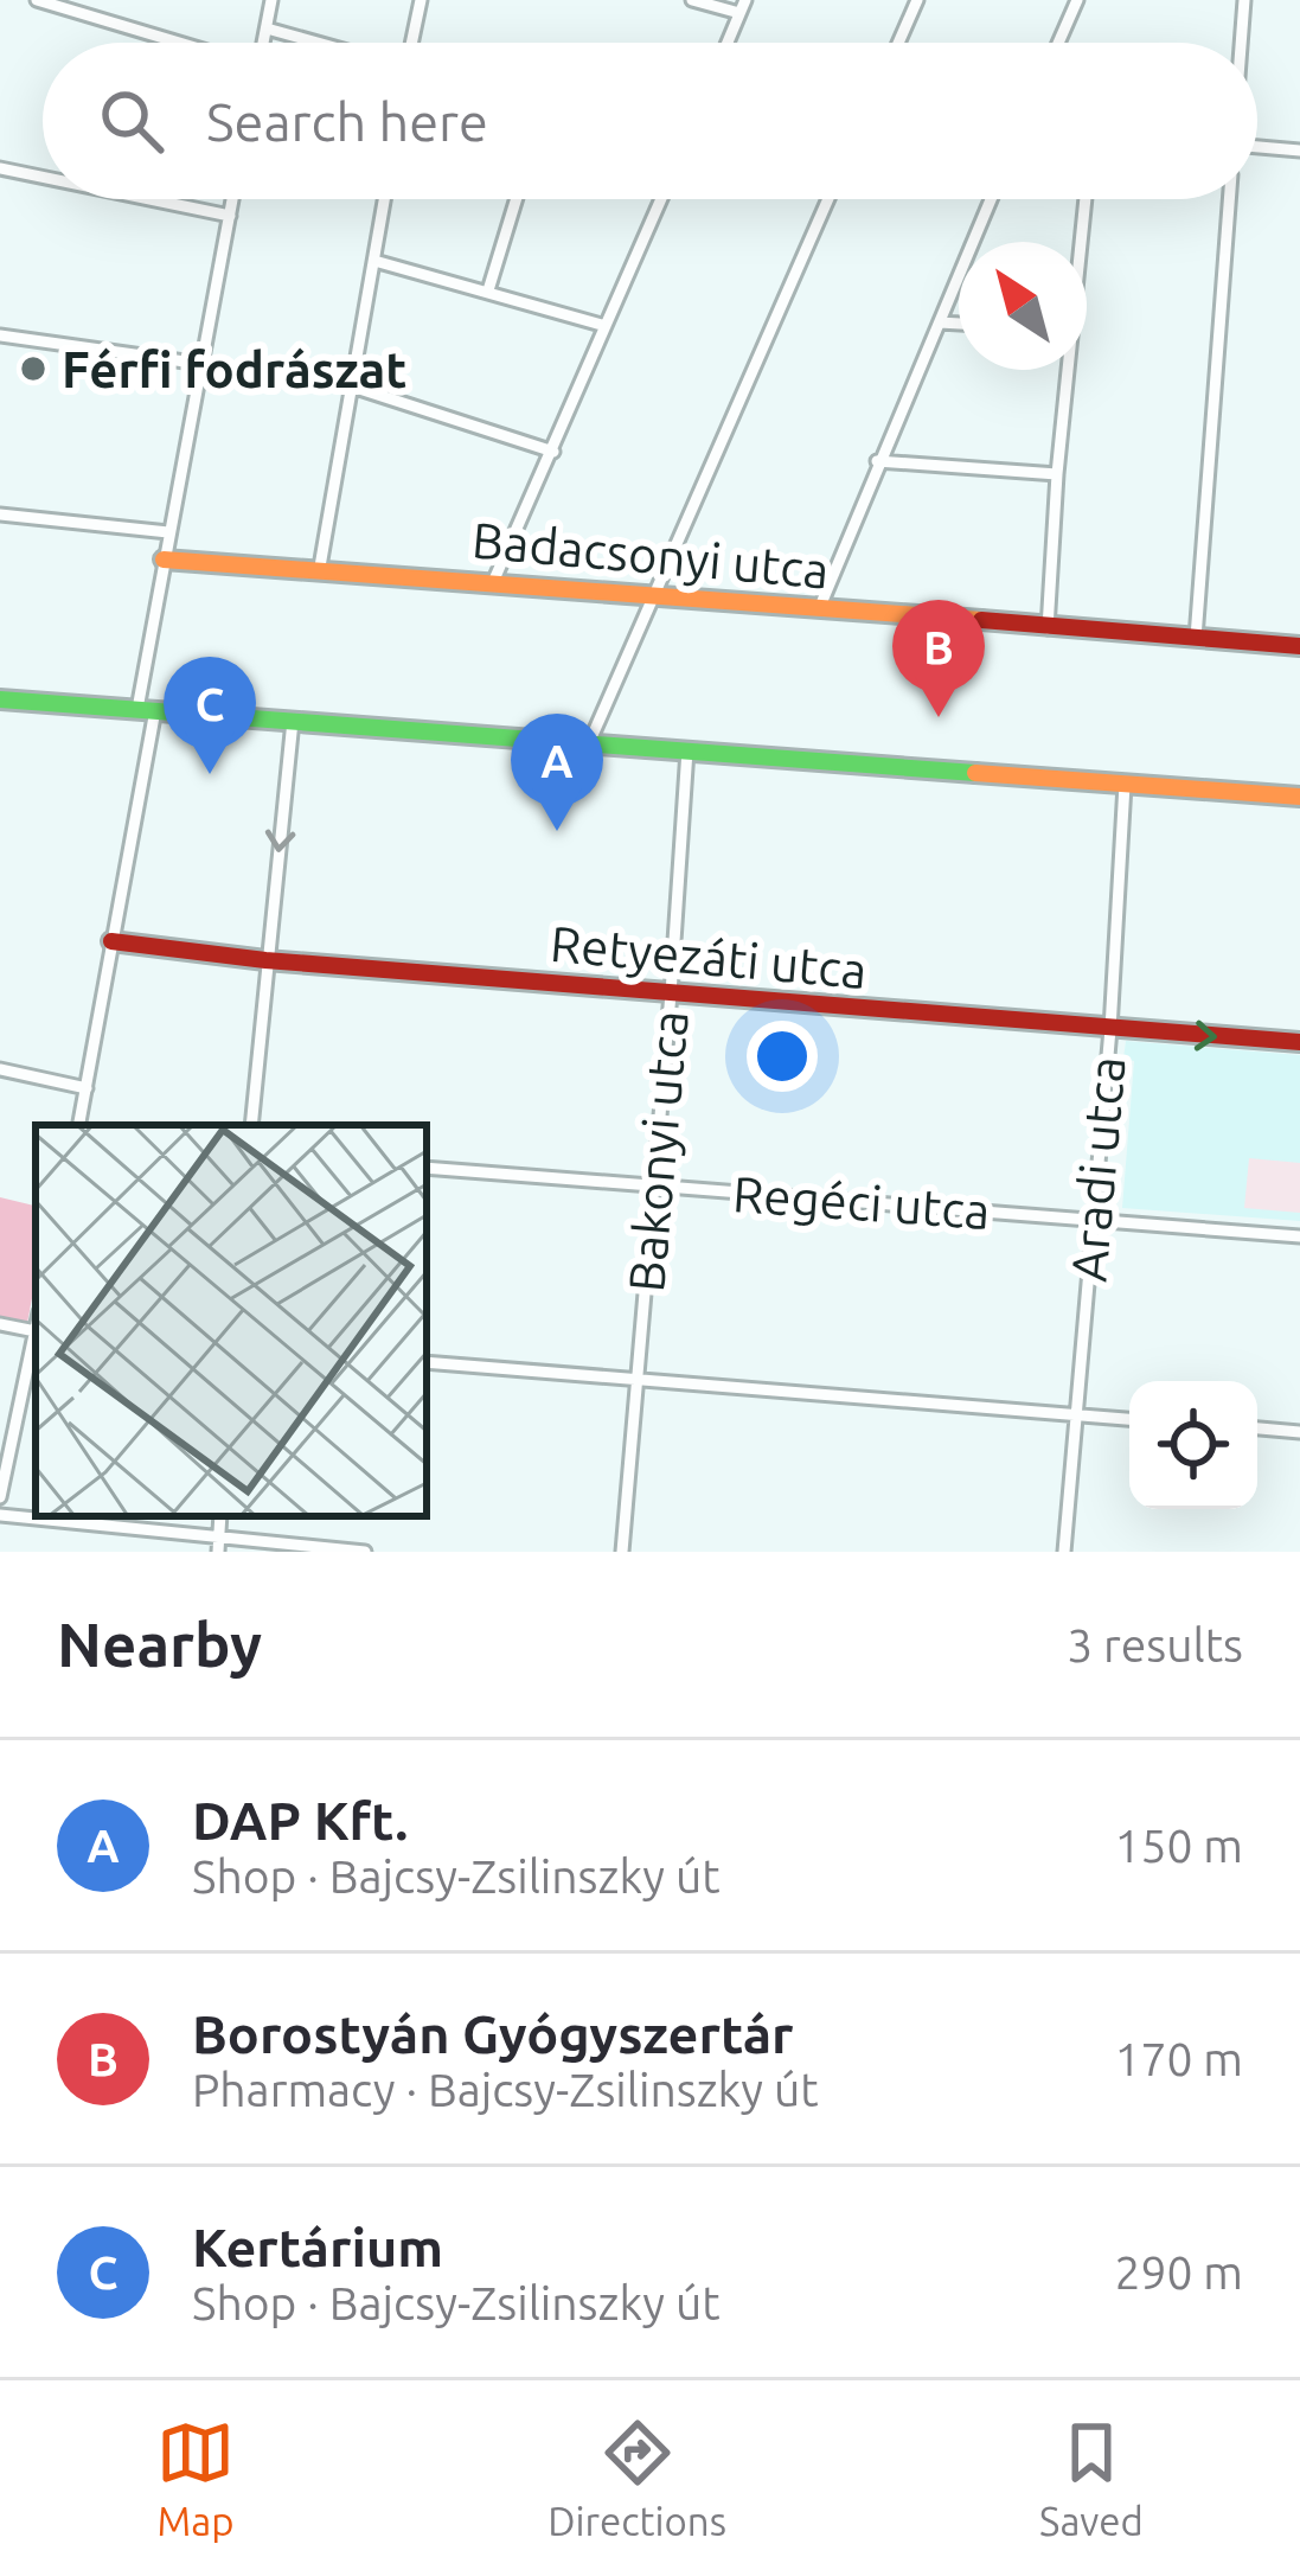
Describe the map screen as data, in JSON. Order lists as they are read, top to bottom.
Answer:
{
  "streets": {
    "street": [
      "Badacsonyi utca",
      "Retyezáti utca",
      "Bakonyi utca",
      "Aradi utca",
      "Regéci utca"
    ]
  },
  "crossings": [
    ["Retyezáti utca", "Bakonyi utca"],
    ["Retyezáti utca", "Aradi utca"],
    ["Bakonyi utca", "Regéci utca"],
    ["Aradi utca", "Regéci utca"]
  ],
  "places": ["Férfi fodrászat"],
  "north": "top left",
  "page": {
    "search": "Search here",
    "pins": ["B", "C", "A"],
    "heading": ["Nearby", "3 results"],
    "list": [
      {
        "mark": "A",
        "name": "DAP Kft.",
        "note": "Shop · Bajcsy-Zsilinszky út",
        "value": "150 m"
      },
      {
        "mark": "B",
        "name": "Borostyán Gyógyszertár",
        "note": "Pharmacy · Bajcsy-Zsilinszky út",
        "value": "170 m"
      },
      {
        "mark": "C",
        "name": "Kertárium",
        "note": "Shop · Bajcsy-Zsilinszky út",
        "value": "290 m"
      }
    ],
    "nav": ["Map", "Directions", "Saved"]
  }
}
